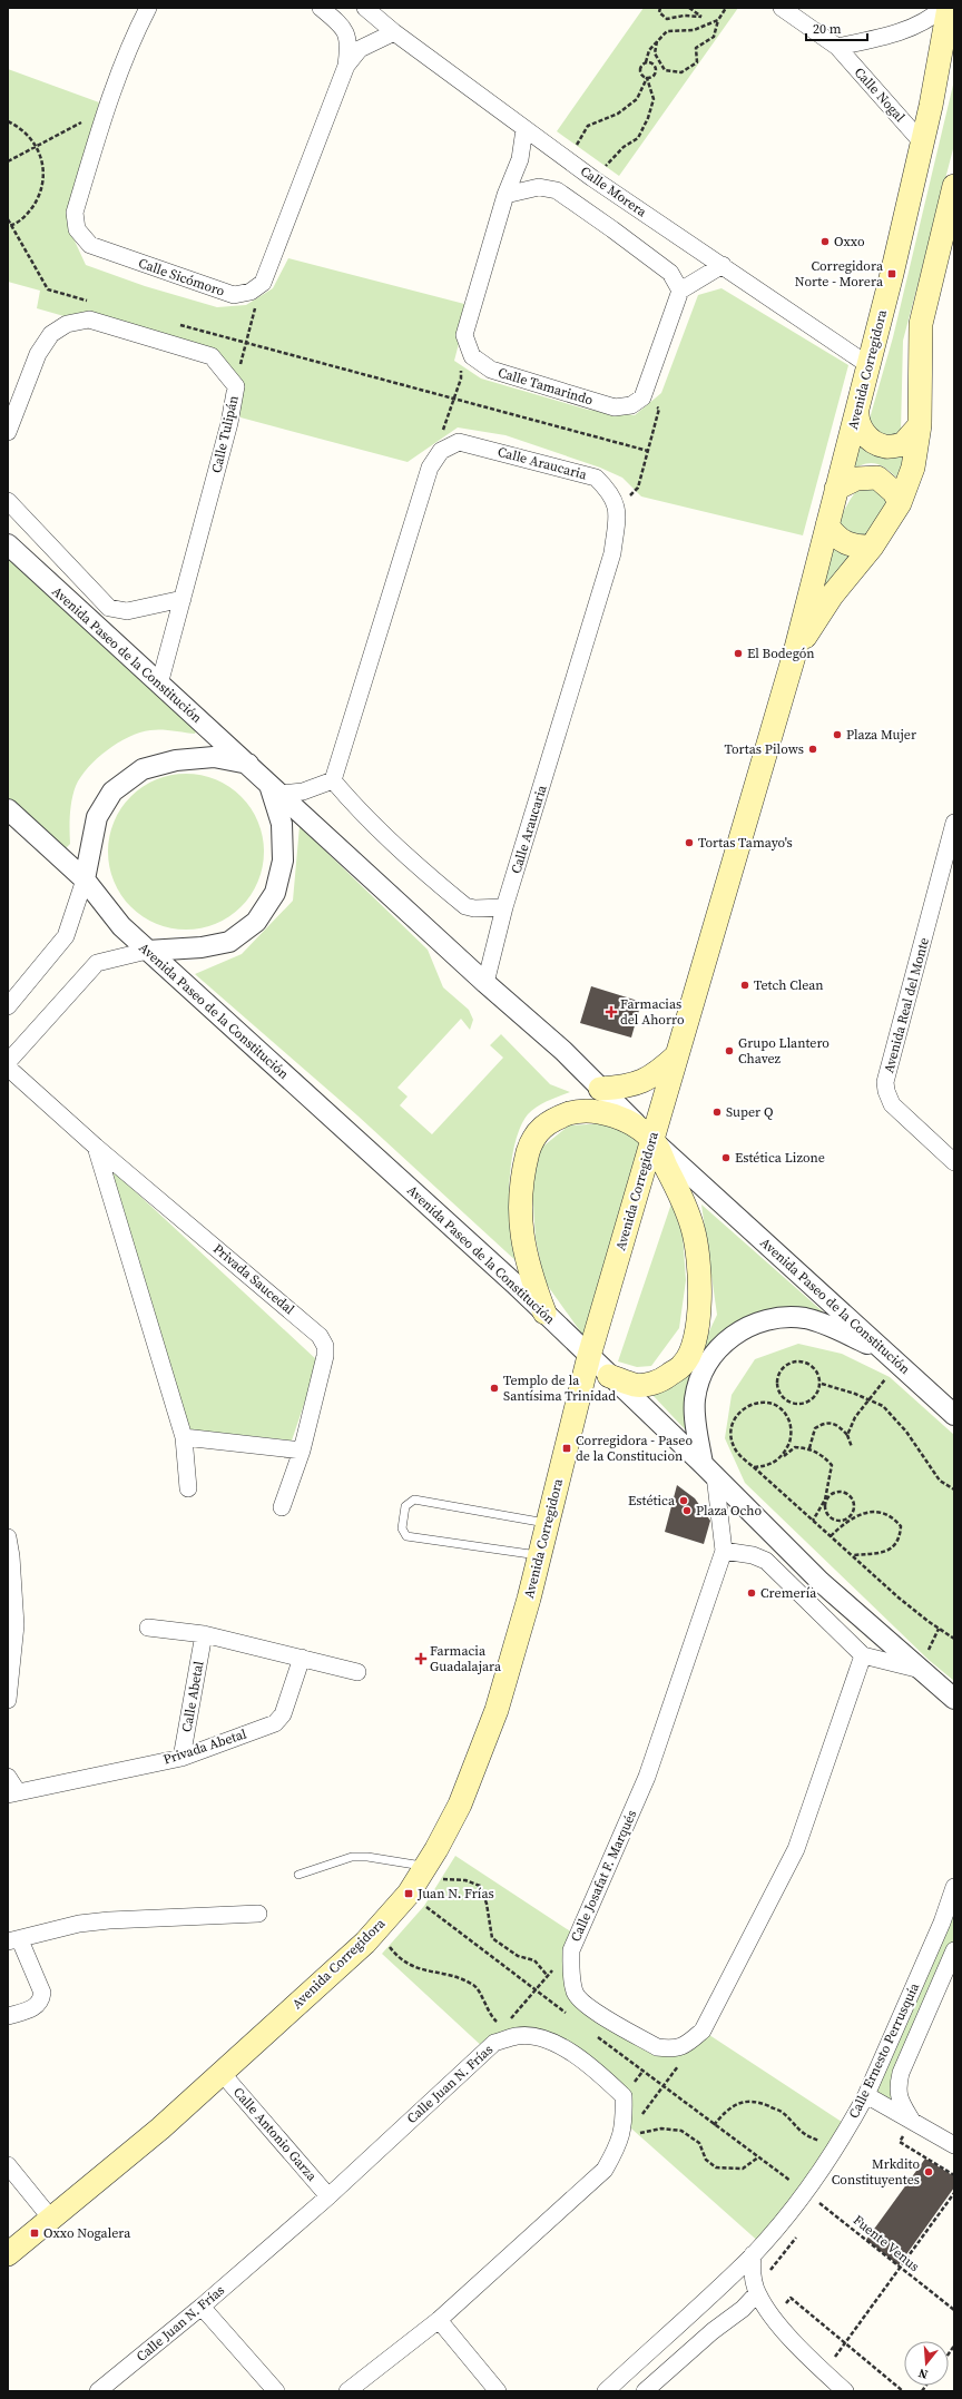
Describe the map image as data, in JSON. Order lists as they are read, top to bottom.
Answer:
{
  "streets": {
    "main road": ["Avenida Corregidora"],
    "street": [
      "Calle Nogal",
      "Calle Morera",
      "Calle Sicómoro",
      "Calle Tamarindo",
      "Calle Tulipán",
      "Calle Araucaria",
      "Avenida Paseo de la Constitución",
      "Avenida Real del Monte",
      "Privada Saucedal",
      "Calle Abetal",
      "Privada Abetal",
      "Calle Josafat F. Marqués",
      "Calle Ernesto Perrusquía",
      "Calle Juan N. Frías",
      "Calle Antonio Garza"
    ],
    "path": ["Fuente Venus"]
  },
  "crossings": [
    ["Calle Nogal", "Avenida Corregidora"],
    ["Calle Morera", "Avenida Corregidora"],
    ["Calle Morera", "Calle Tamarindo"],
    ["Avenida Corregidora", "Avenida Paseo de la Constitución"],
    ["Avenida Corregidora", "Calle Antonio Garza"],
    ["Calle Tulipán", "Avenida Paseo de la Constitución"],
    ["Calle Araucaria", "Avenida Paseo de la Constitución"],
    ["Avenida Paseo de la Constitución", "Calle Josafat F. Marqués"],
    ["Calle Abetal", "Privada Abetal"],
    ["Calle Ernesto Perrusquía", "Fuente Venus"],
    ["Calle Juan N. Frías", "Calle Antonio Garza"]
  ],
  "places": {
    "other": [
      "Oxxo",
      "El Bodegón",
      "Plaza Mujer",
      "Tortas Pilows",
      "Tortas Tamayo's",
      "Tetch Clean",
      "Grupo Llantero Chavez",
      "Super Q",
      "Estética Lizone",
      "Templo de la Santísima Trinidad",
      "Estética",
      "Plaza Ocho",
      "Cremería",
      "Mrkdito Constituyentes"
    ],
    "transit": [
      "Corregidora Norte - Morera",
      "Corregidora - Paseo de la Constitucion",
      "Juan N. Frías",
      "Oxxo Nogalera"
    ],
    "health": ["Farmacias del Ahorro", "Farmacia Guadalajara"]
  },
  "scale_bar": "20 m",
  "north": "bottom"
}
